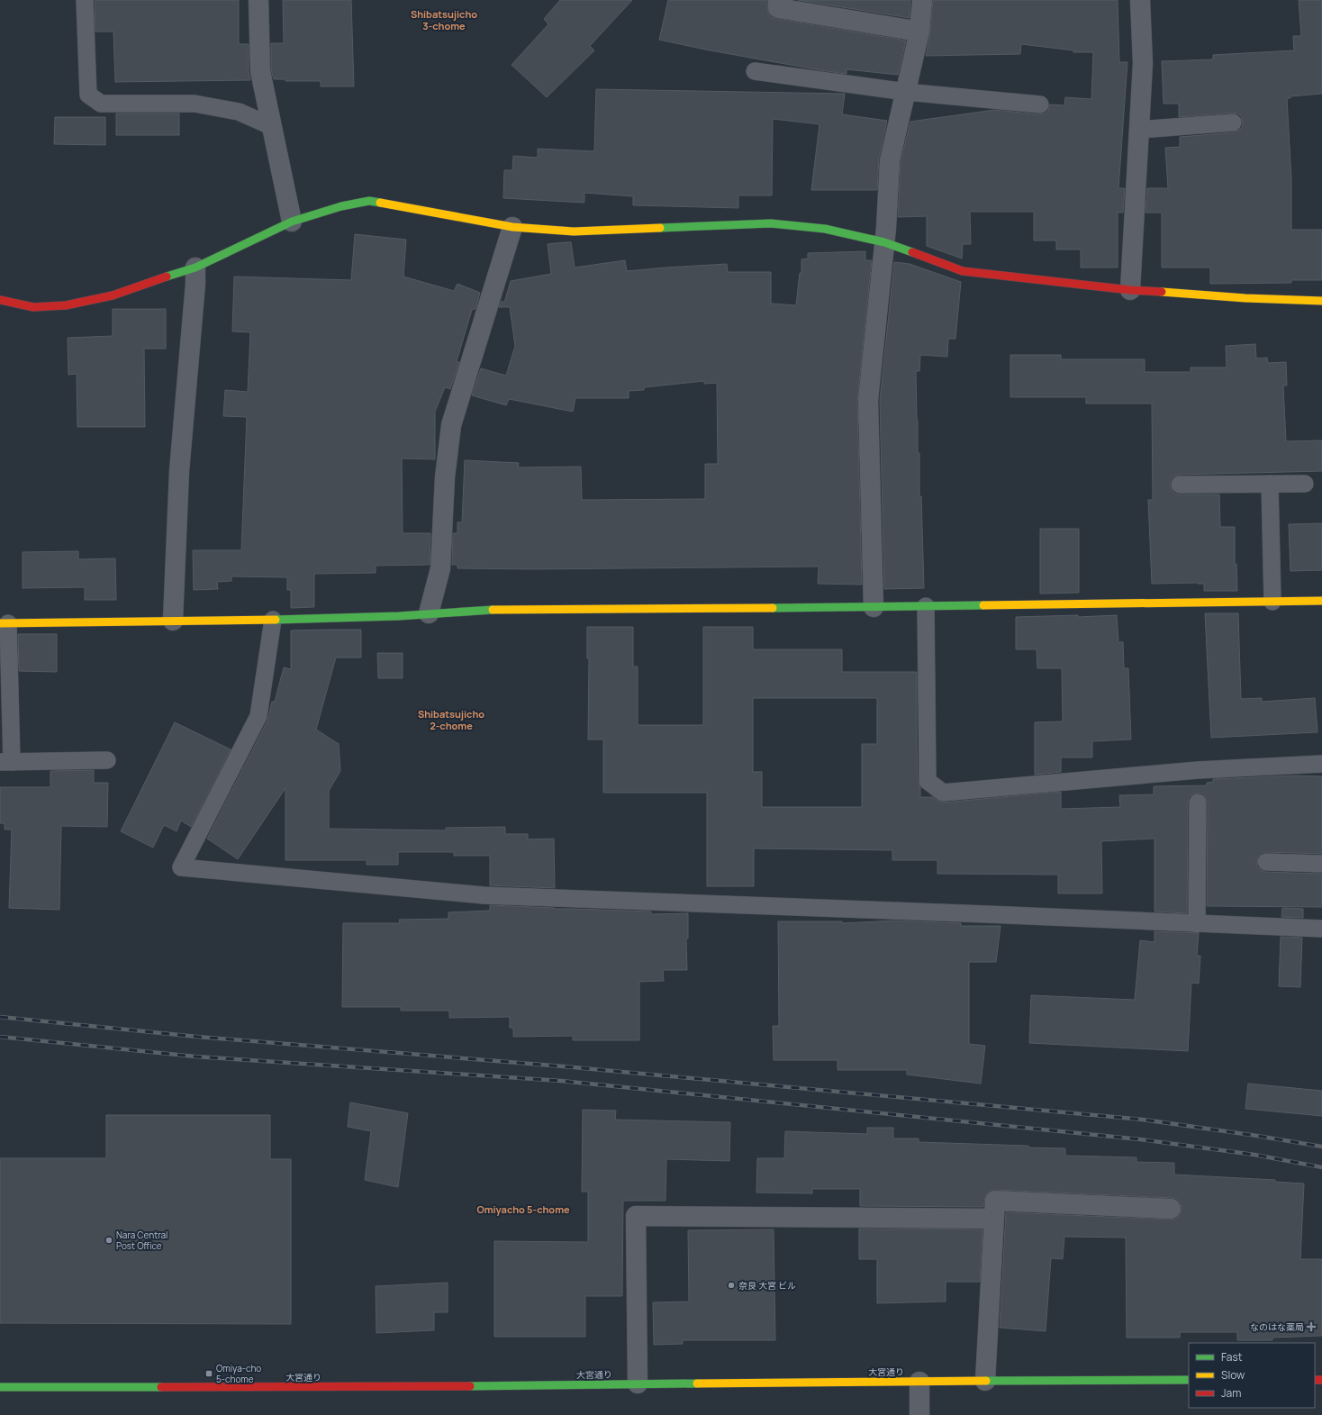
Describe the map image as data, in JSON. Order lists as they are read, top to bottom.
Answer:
{
  "streets": {
    "main road": ["大宮通り"]
  },
  "districts": ["Shibatsujicho 3-chome", "Shibatsujicho 2-chome", "Omiyacho 5-chome"],
  "places": {
    "other": ["Nara Central Post Office", "奈良 大宮 ビル"],
    "health": ["なのはな薬局"],
    "transit": ["Omiya-cho 5-chome"]
  },
  "legend": ["Fast", "Slow", "Jam"]
}
